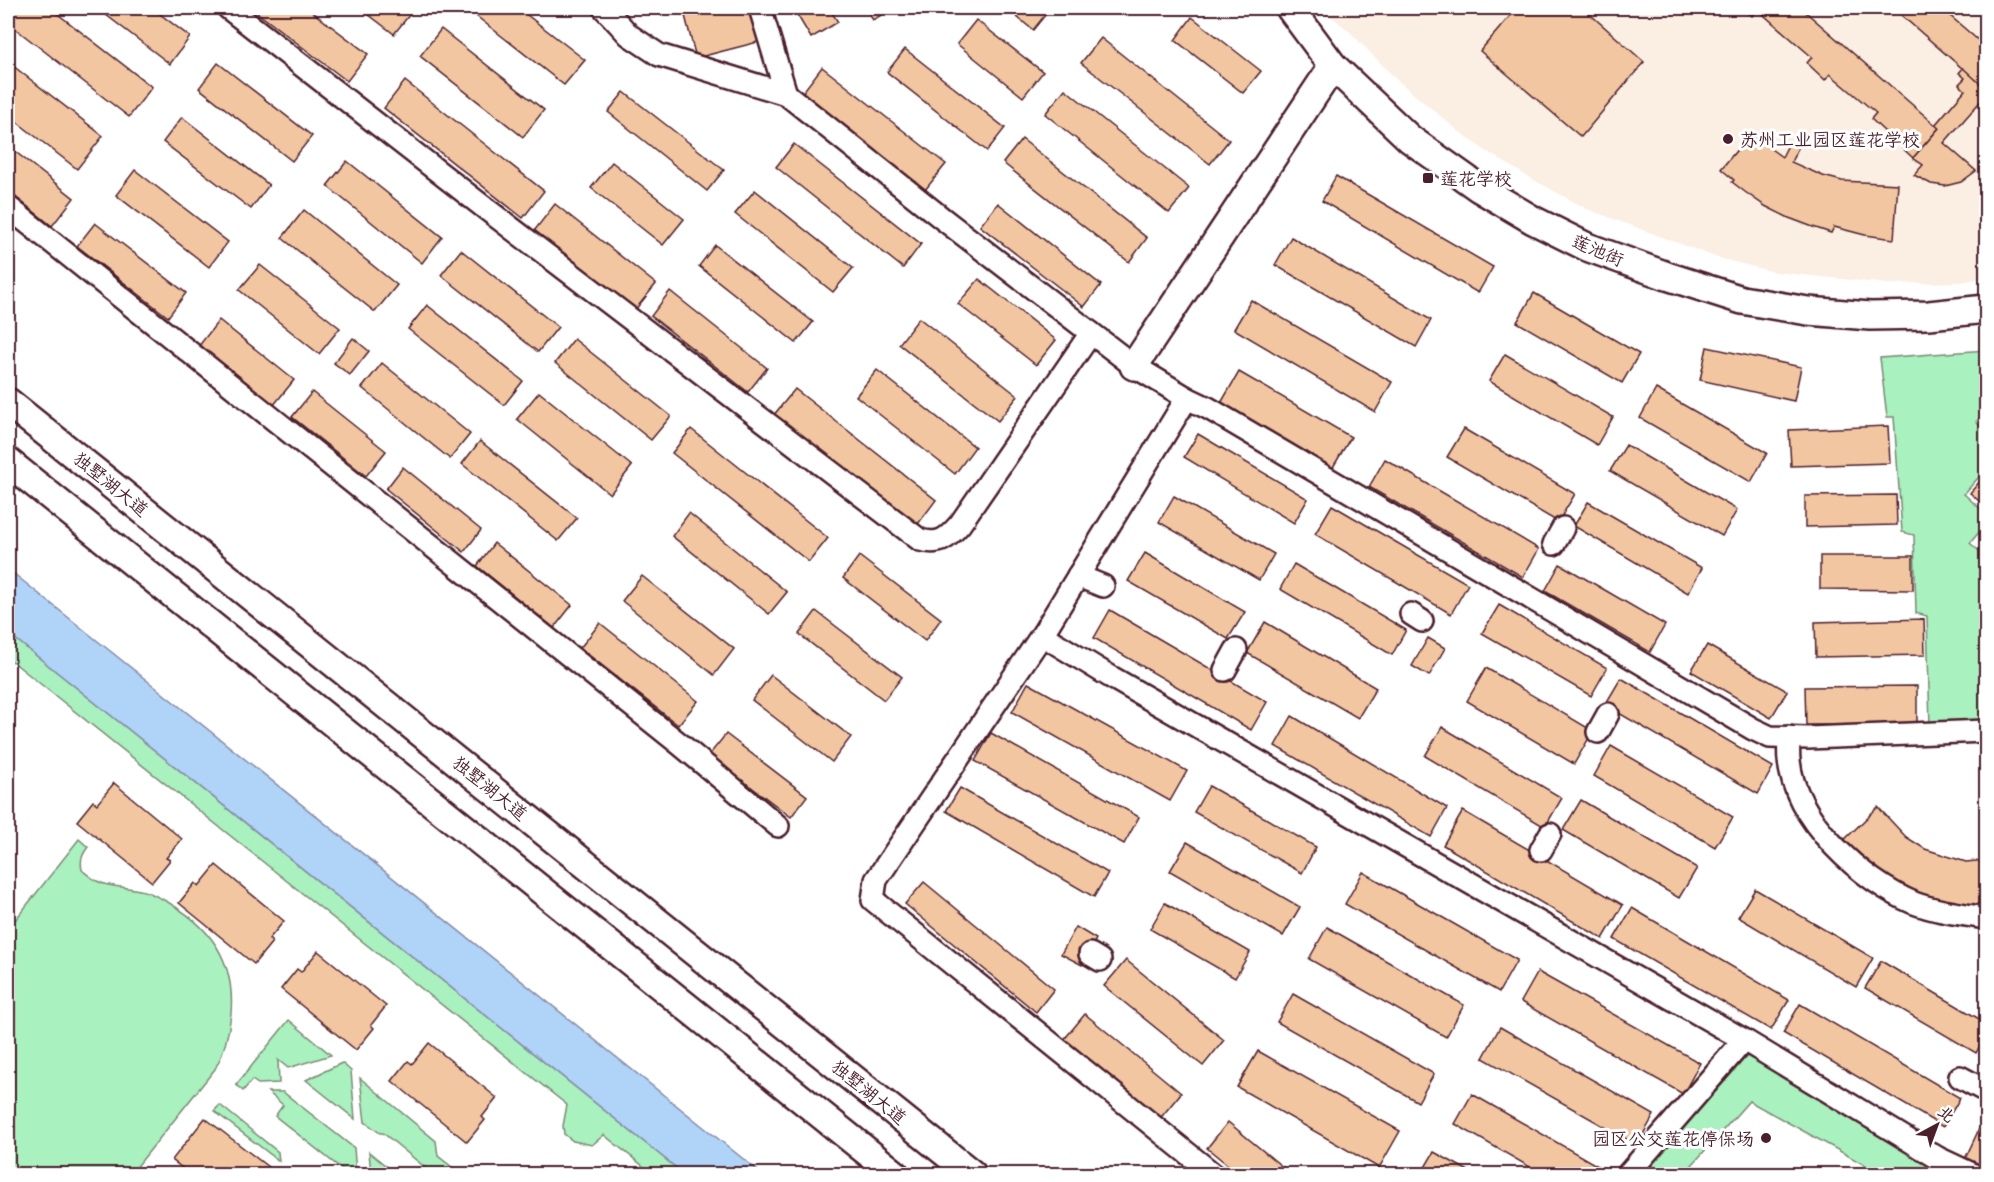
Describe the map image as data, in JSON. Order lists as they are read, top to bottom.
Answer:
{
  "streets": {
    "main road": ["莲池街", "独墅湖大道"]
  },
  "places": {
    "other": ["苏州工业园区莲花学校", "园区公交莲花停保场"],
    "transit": ["莲花学校"]
  },
  "north": "top right"
}
